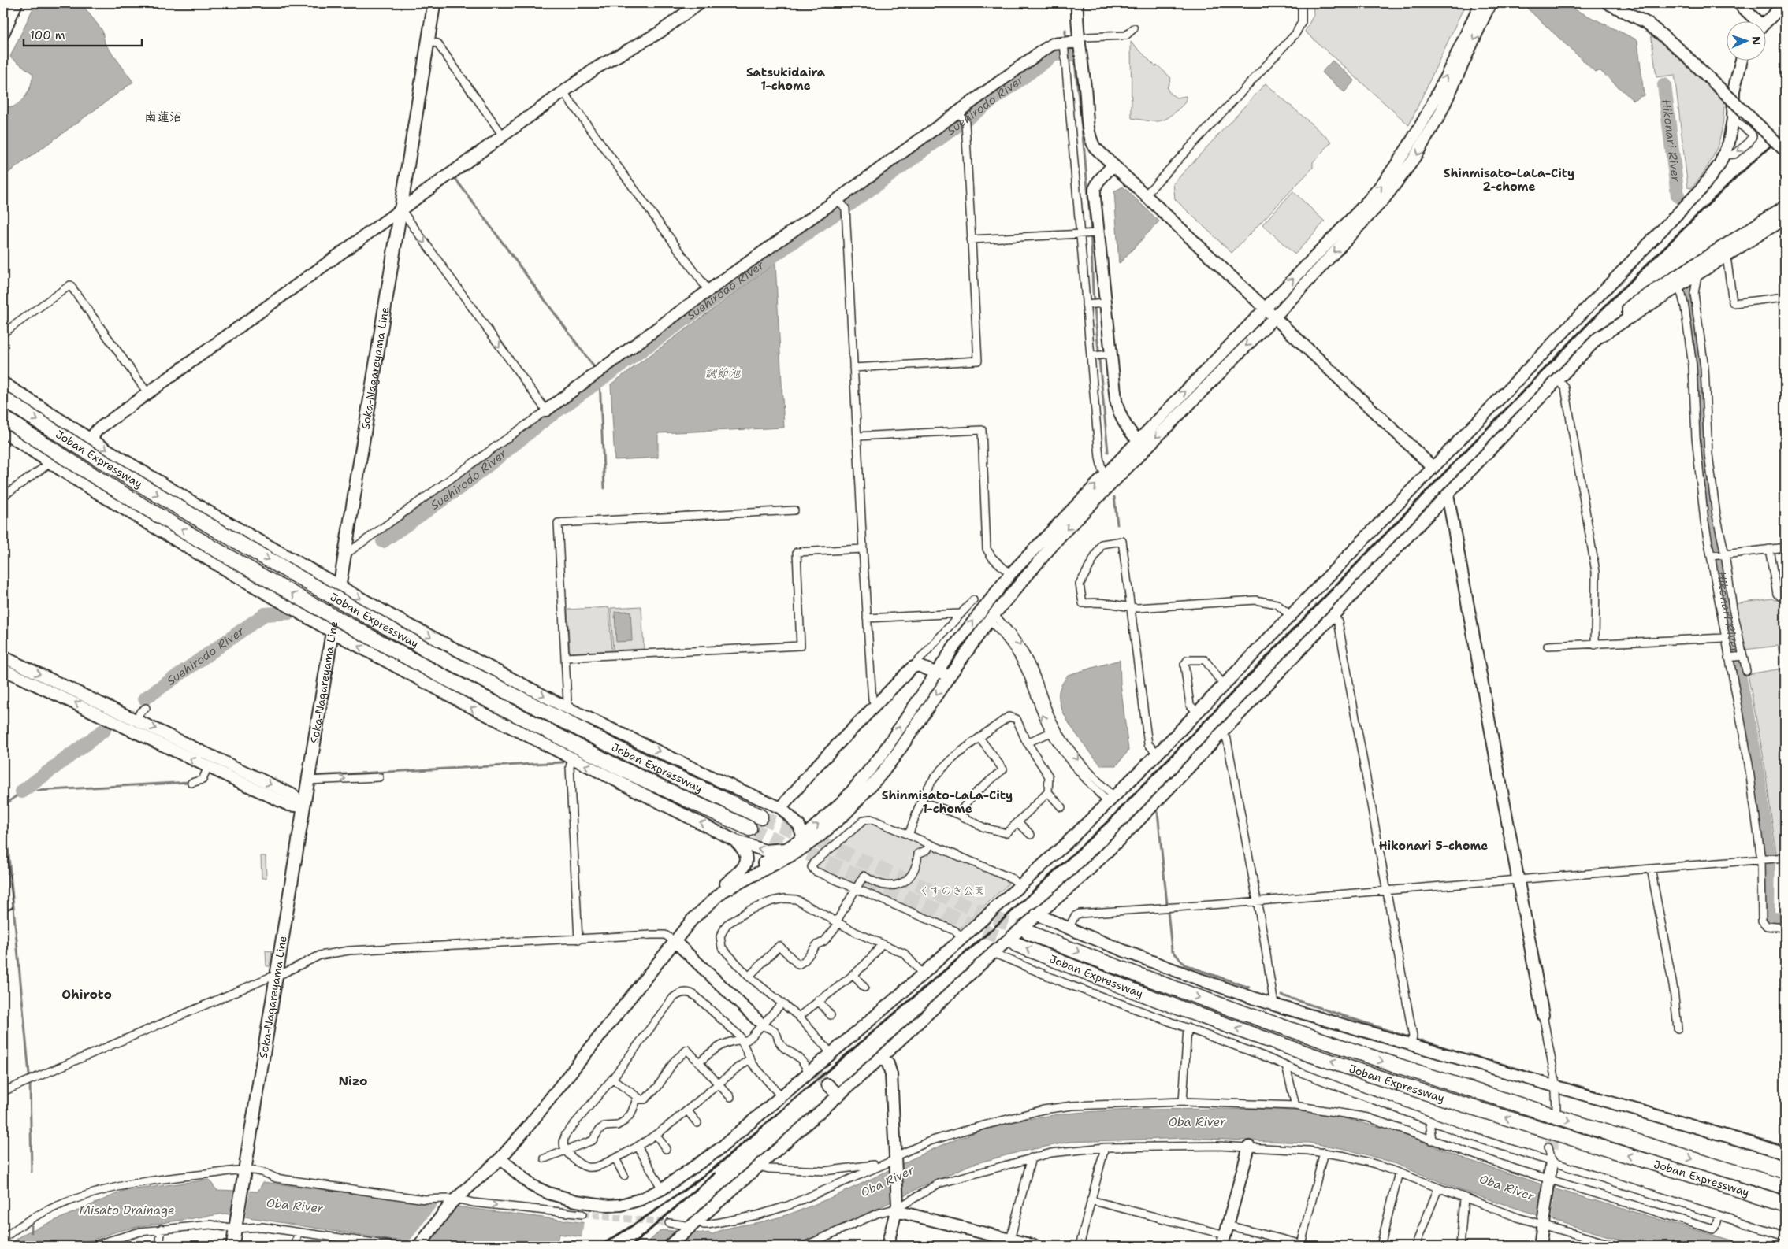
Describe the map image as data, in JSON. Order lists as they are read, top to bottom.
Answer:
{
  "streets": {
    "highway": ["Joban Expressway"],
    "main road": ["Soka-Nagareyama Line"]
  },
  "districts": [
    "Satsukidaira 1-chome",
    "南蓮沼",
    "Shinmisato-LaLa-City 2-chome",
    "Shinmisato-LaLa-City 1-chome",
    "Hikonari 5-chome",
    "Ohiroto",
    "Nizo"
  ],
  "water": [
    "Suehirodo River",
    "Hikonari River",
    "調節池",
    "Oba River",
    "Misato Drainage"
  ],
  "parks": ["くすのき公園"],
  "scale_bar": "100 m",
  "north": "right"
}
